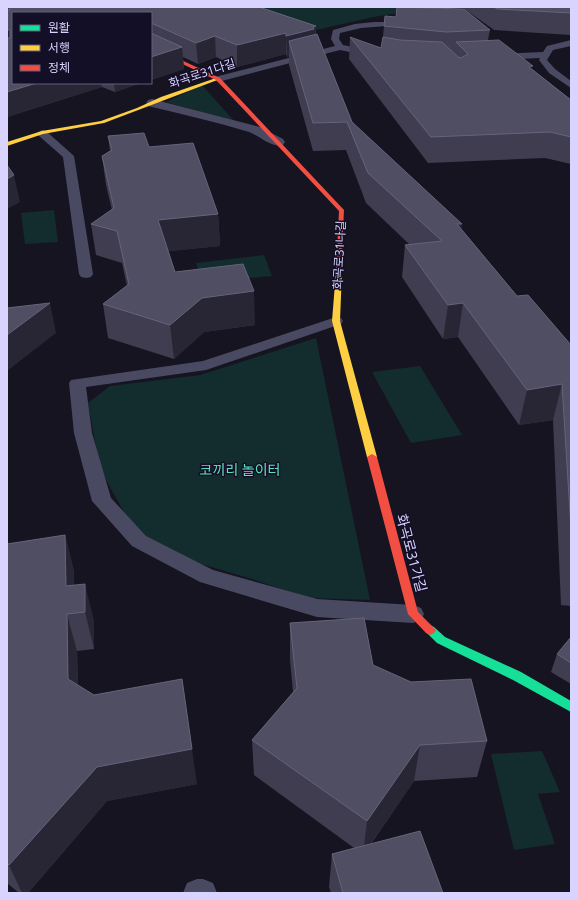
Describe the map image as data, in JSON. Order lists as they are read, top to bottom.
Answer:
{
  "streets": {
    "street": ["화곡로31다길", "화곡로31나길", "화곡로31가길"]
  },
  "crossings": [
    ["화곡로31다길", "화곡로31나길"],
    ["화곡로31나길", "화곡로31가길"]
  ],
  "parks": ["코끼리 놀이터"],
  "legend": ["원활", "서행", "정체"]
}
